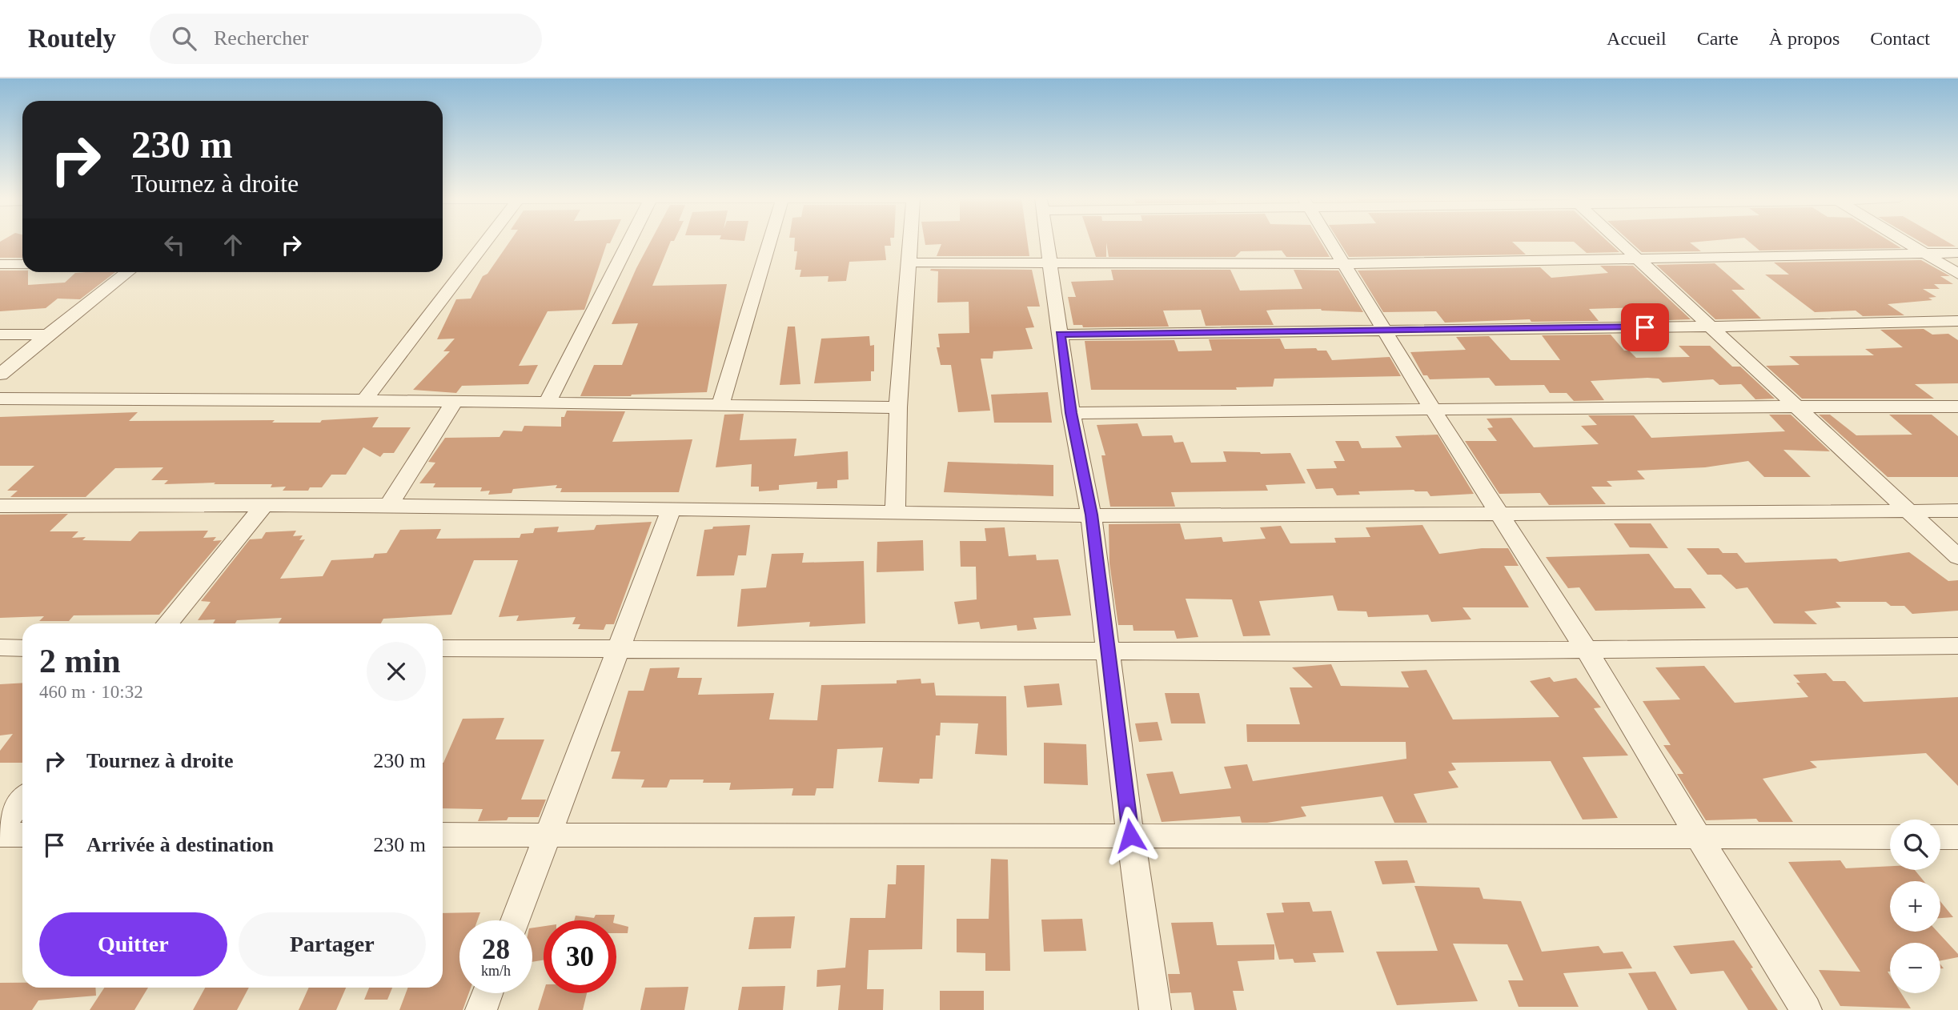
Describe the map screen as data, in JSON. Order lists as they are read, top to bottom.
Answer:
{
  "page": {
    "header": "Routely",
    "search": "Rechercher",
    "nav": [
      "Accueil",
      "Carte",
      "À propos",
      "Contact"
    ],
    "turn": ["230 m", "Tournez à droite"],
    "heading": ["2 min", "460 m · 10:32"],
    "list": [
      {
        "name": "Tournez à droite",
        "value": "230 m"
      },
      {
        "name": "Arrivée à destination",
        "value": "230 m"
      }
    ],
    "map_buttons": ["+", "−"],
    "buttons": ["Quitter", "Partager"],
    "speed": "28 km/h",
    "limit": "30"
  }
}
